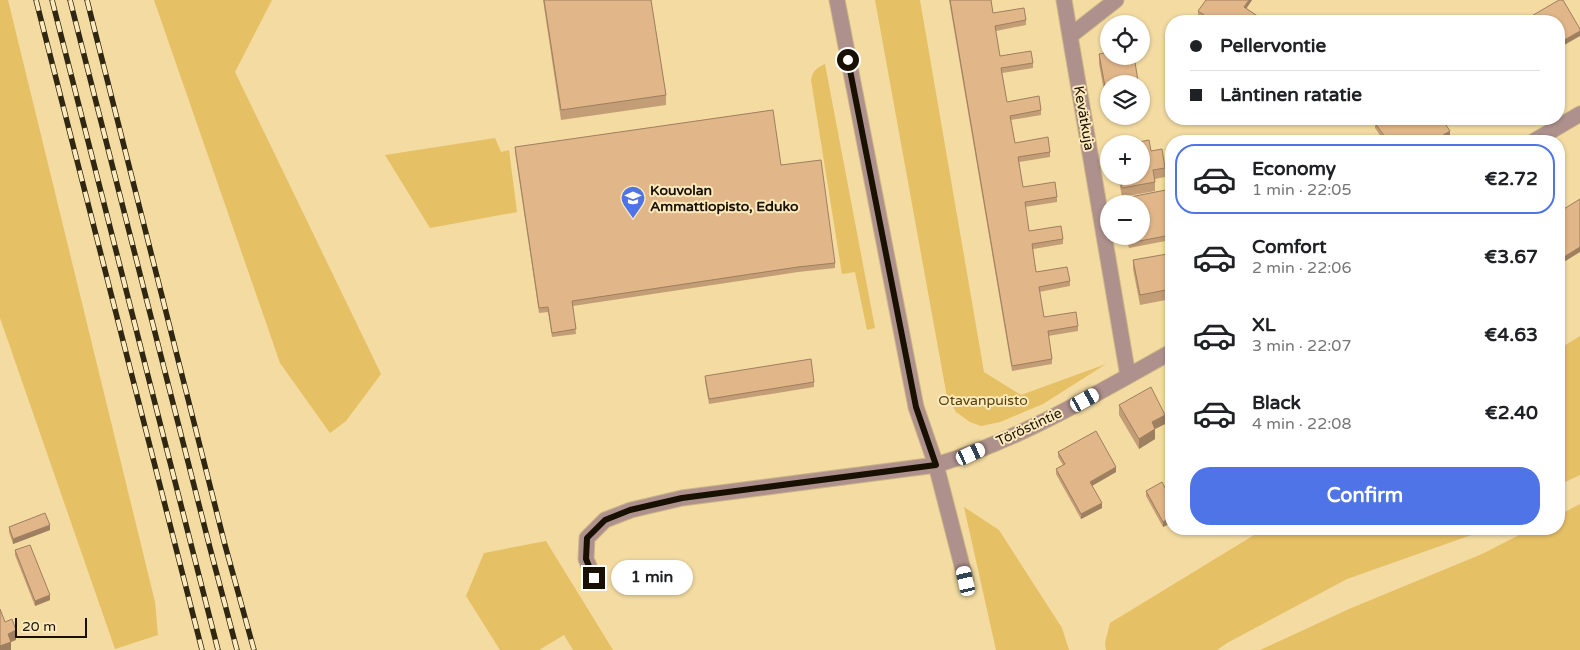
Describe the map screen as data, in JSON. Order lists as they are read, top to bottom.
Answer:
{
  "streets": {
    "street": ["Kevätkuja", "Töröstintie"]
  },
  "crossings": [
    ["Kevätkuja", "Töröstintie"]
  ],
  "parks": ["Otavanpuisto"],
  "places": {
    "school or university": ["Kouvolan Ammattiopisto, Eduko"]
  },
  "scale_bar": "20 m",
  "page": {
    "map_buttons": ["+", "−"],
    "banner": ["Pellervontie", "Läntinen ratatie"],
    "list": [
      {
        "name": "Economy",
        "note": "1 min · 22:05",
        "value": "€2.72"
      },
      {
        "name": "Comfort",
        "note": "2 min · 22:06",
        "value": "€3.67"
      },
      {
        "name": "XL",
        "note": "3 min · 22:07",
        "value": "€4.63"
      },
      {
        "name": "Black",
        "note": "4 min · 22:08",
        "value": "€2.40"
      }
    ],
    "buttons": "Confirm",
    "bubble": "1 min",
    "scale": "20 m"
  }
}
